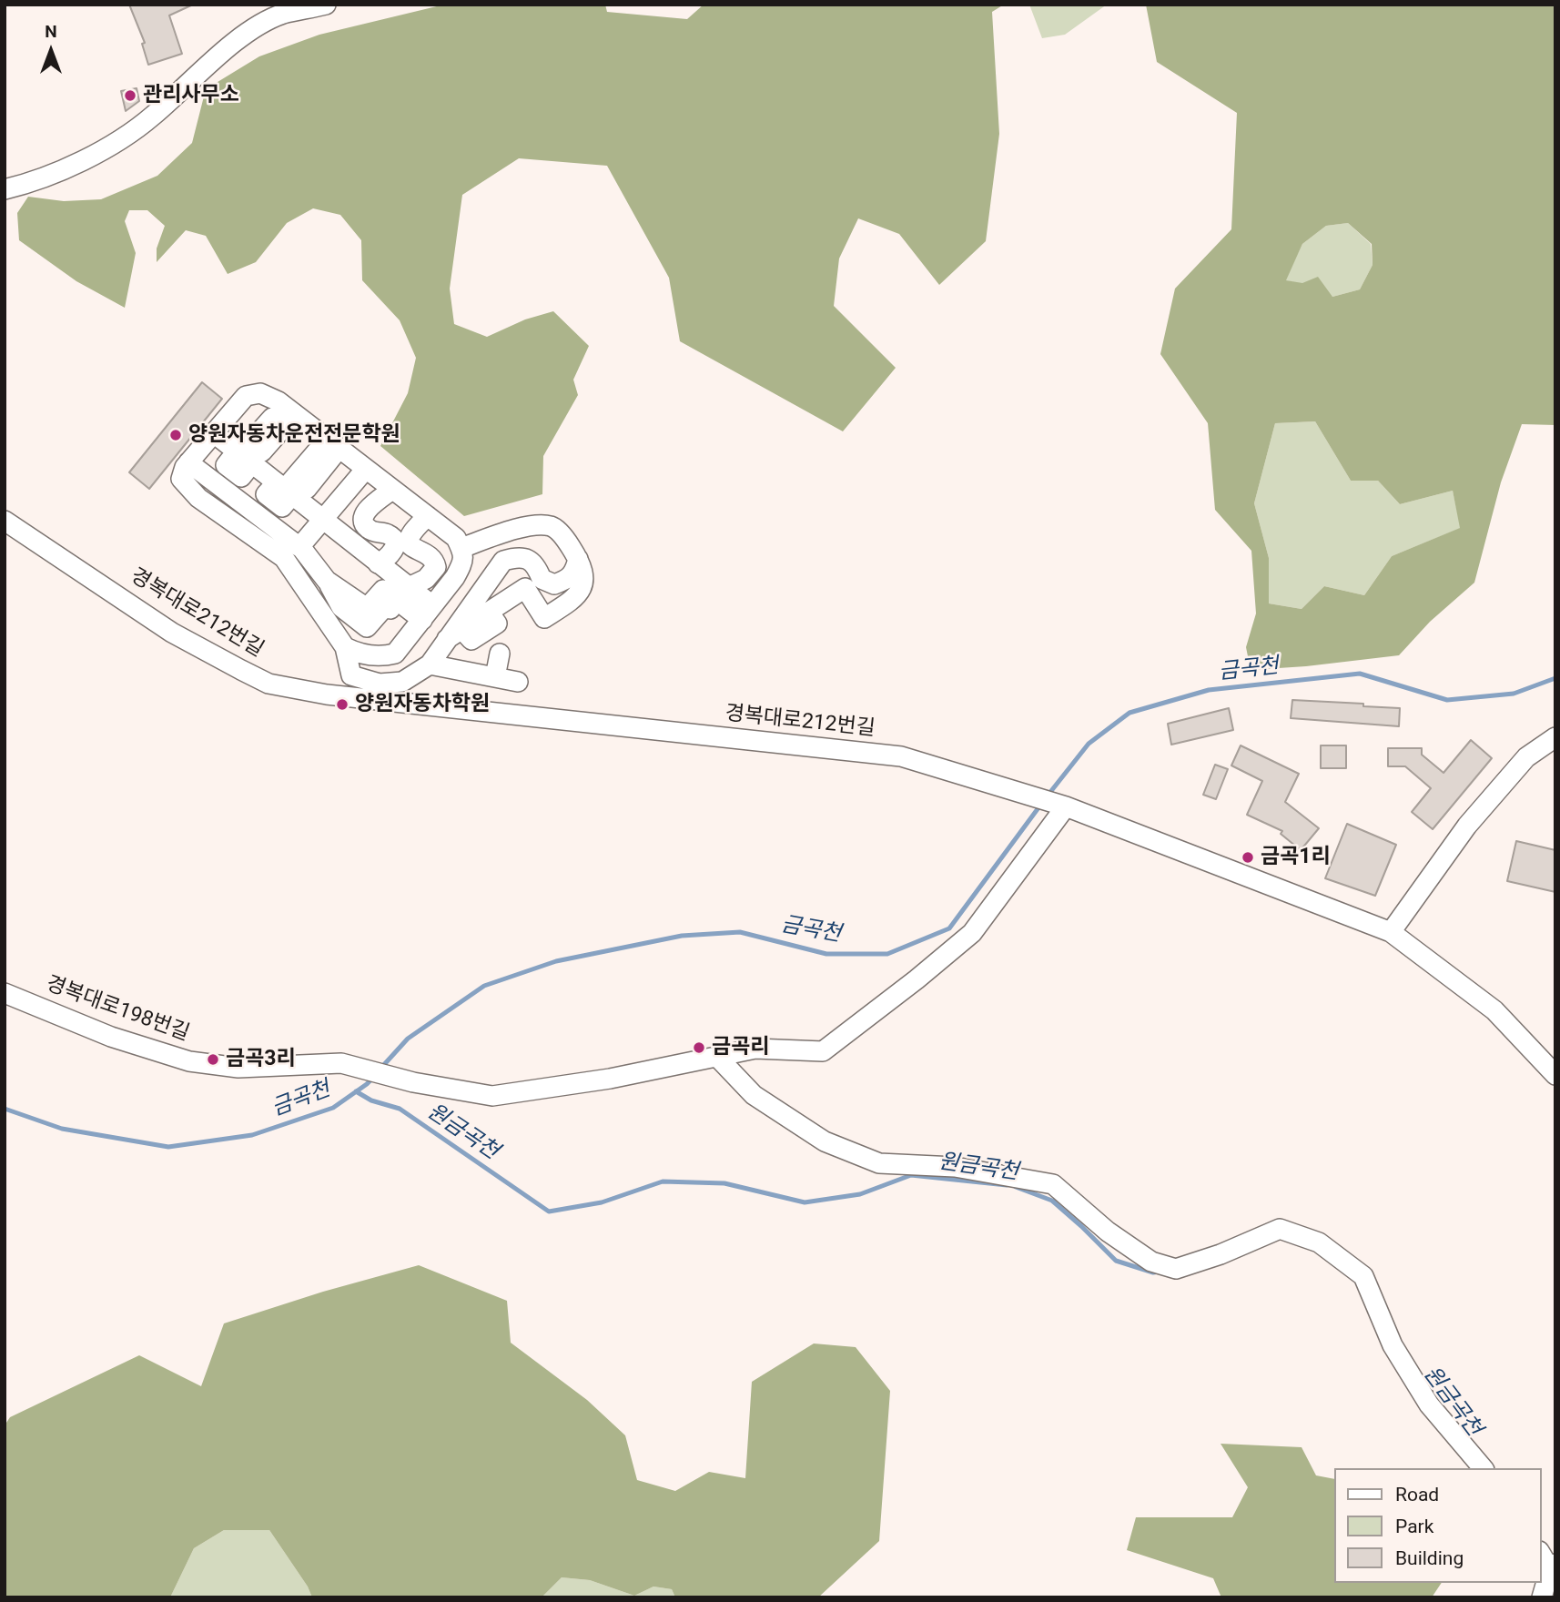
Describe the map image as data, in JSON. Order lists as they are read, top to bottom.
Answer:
{
  "streets": {
    "street": ["경복대로212번길", "경복대로198번길"]
  },
  "crossings": [
    ["경복대로212번길", "경복대로198번길"]
  ],
  "water": ["금곡천", "원금곡천"],
  "places": [
    "관리사무소",
    "양원자동차운전전문학원",
    "양원자동차학원",
    "금곡1리",
    "금곡리",
    "금곡3리"
  ],
  "legend": ["Road", "Park", "Building"],
  "north": "top"
}
